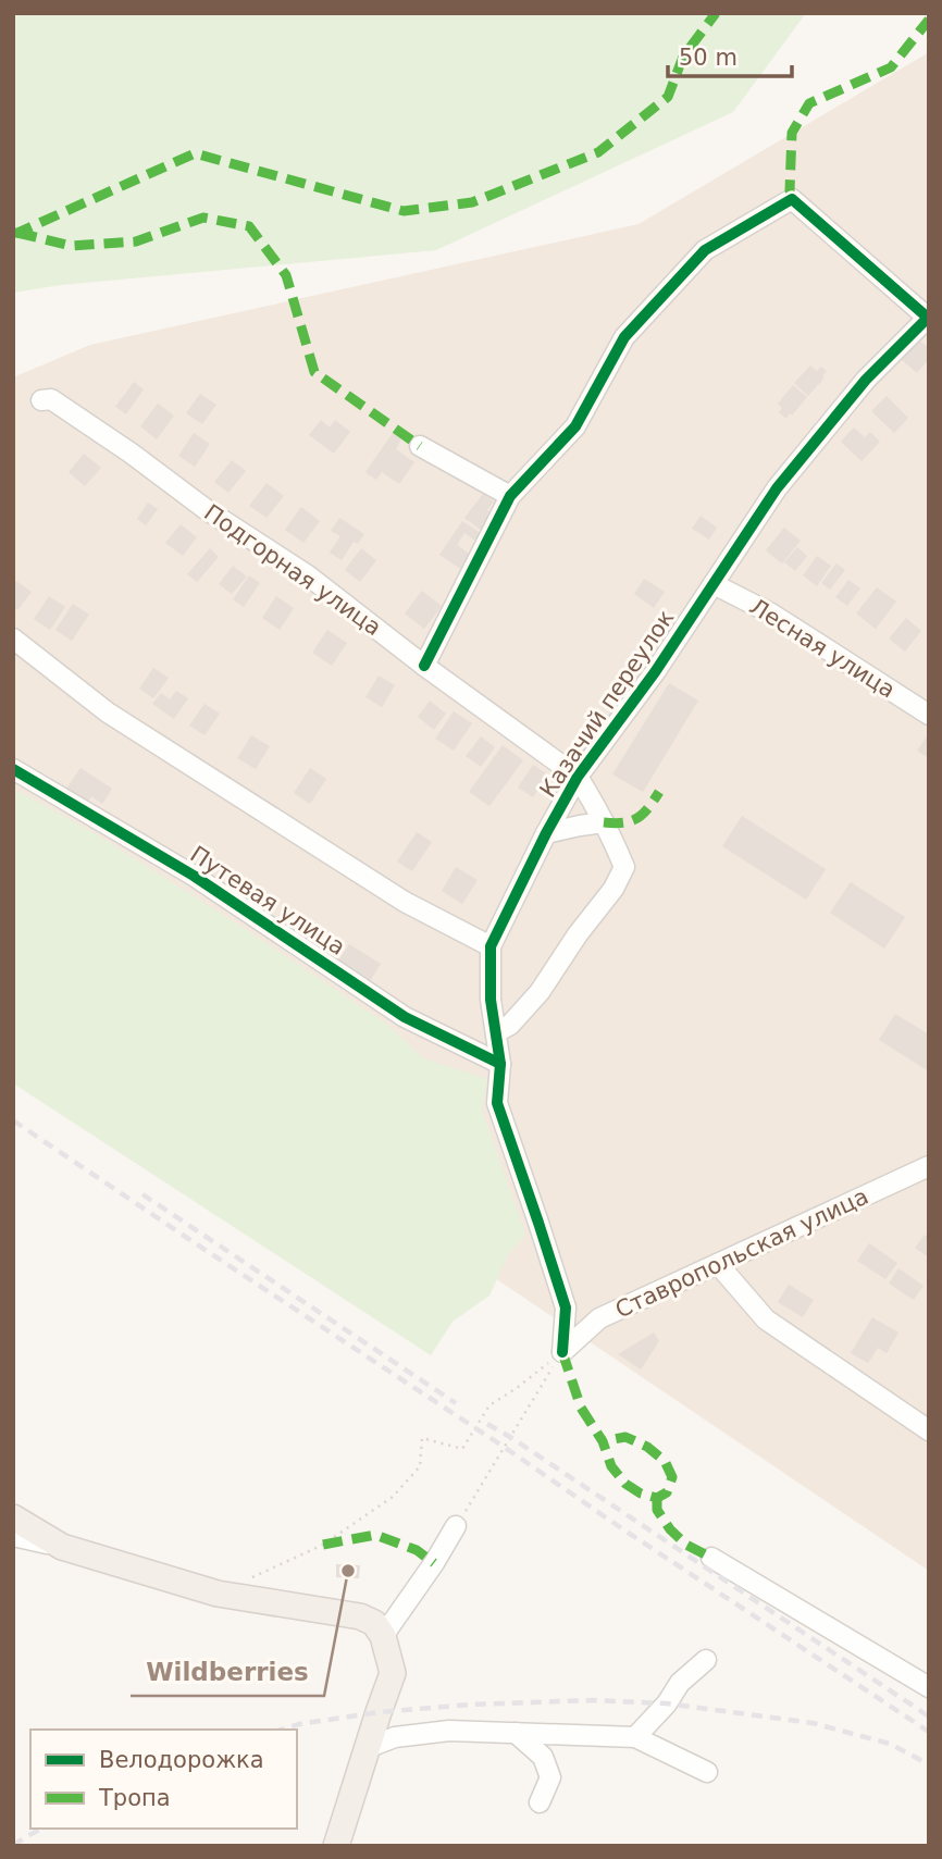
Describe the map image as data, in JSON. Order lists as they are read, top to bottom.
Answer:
{
  "streets": {
    "street": [
      "Подгорная улица",
      "Лесная улица",
      "Казачий переулок",
      "Путевая улица",
      "Ставропольская улица"
    ]
  },
  "crossings": [
    ["Подгорная улица", "Казачий переулок"],
    ["Лесная улица", "Казачий переулок"],
    ["Казачий переулок", "Путевая улица"],
    ["Казачий переулок", "Ставропольская улица"]
  ],
  "places": ["Wildberries"],
  "legend": ["Велодорожка", "Тропа"],
  "scale_bar": "50 m"
}
